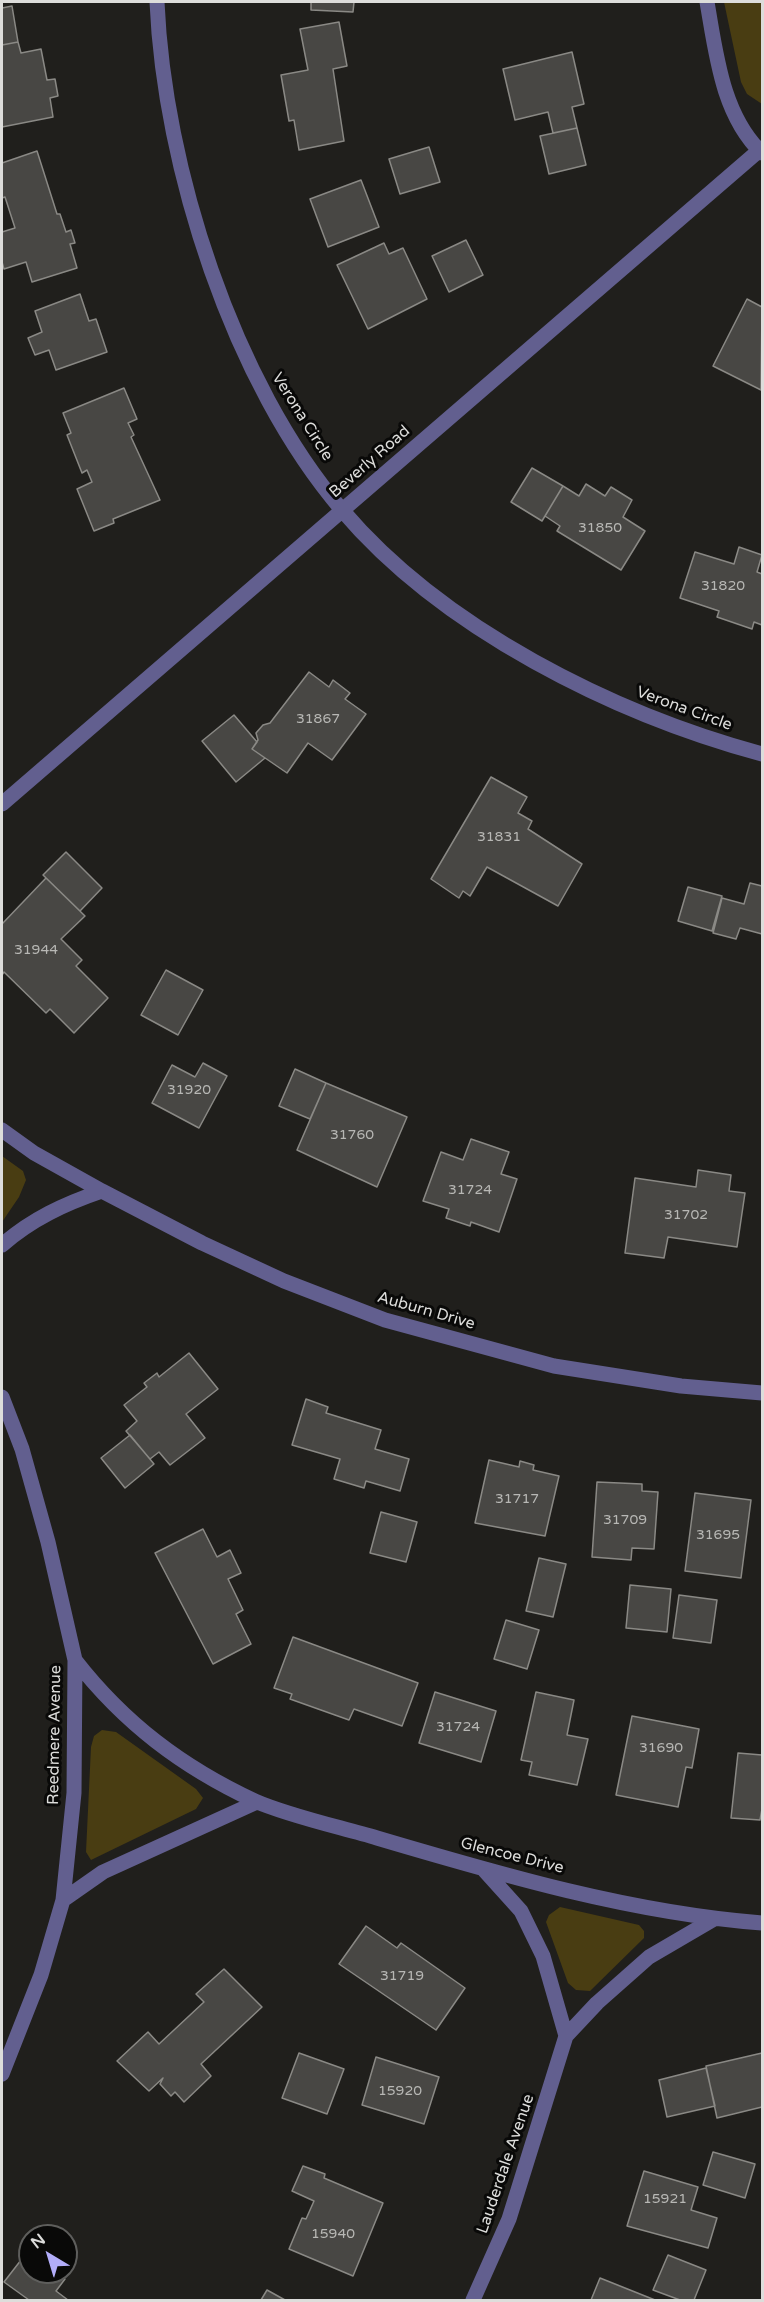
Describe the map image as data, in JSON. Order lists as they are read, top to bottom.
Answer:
{
  "streets": {
    "street": [
      "Verona Circle",
      "Beverly Road",
      "Auburn Drive",
      "Reedmere Avenue",
      "Glencoe Drive",
      "Lauderdale Avenue"
    ]
  },
  "crossings": [
    ["Verona Circle", "Beverly Road"],
    ["Reedmere Avenue", "Glencoe Drive"],
    ["Glencoe Drive", "Lauderdale Avenue"]
  ],
  "house_numbers": [
    "31850",
    "31820",
    "31867",
    "31831",
    "31944",
    "31920",
    "31760",
    "31724",
    "31702",
    "31717",
    "31709",
    "31695",
    "31724",
    "31690",
    "31719",
    "15920",
    "15921",
    "15940"
  ],
  "north": "top left"
}
